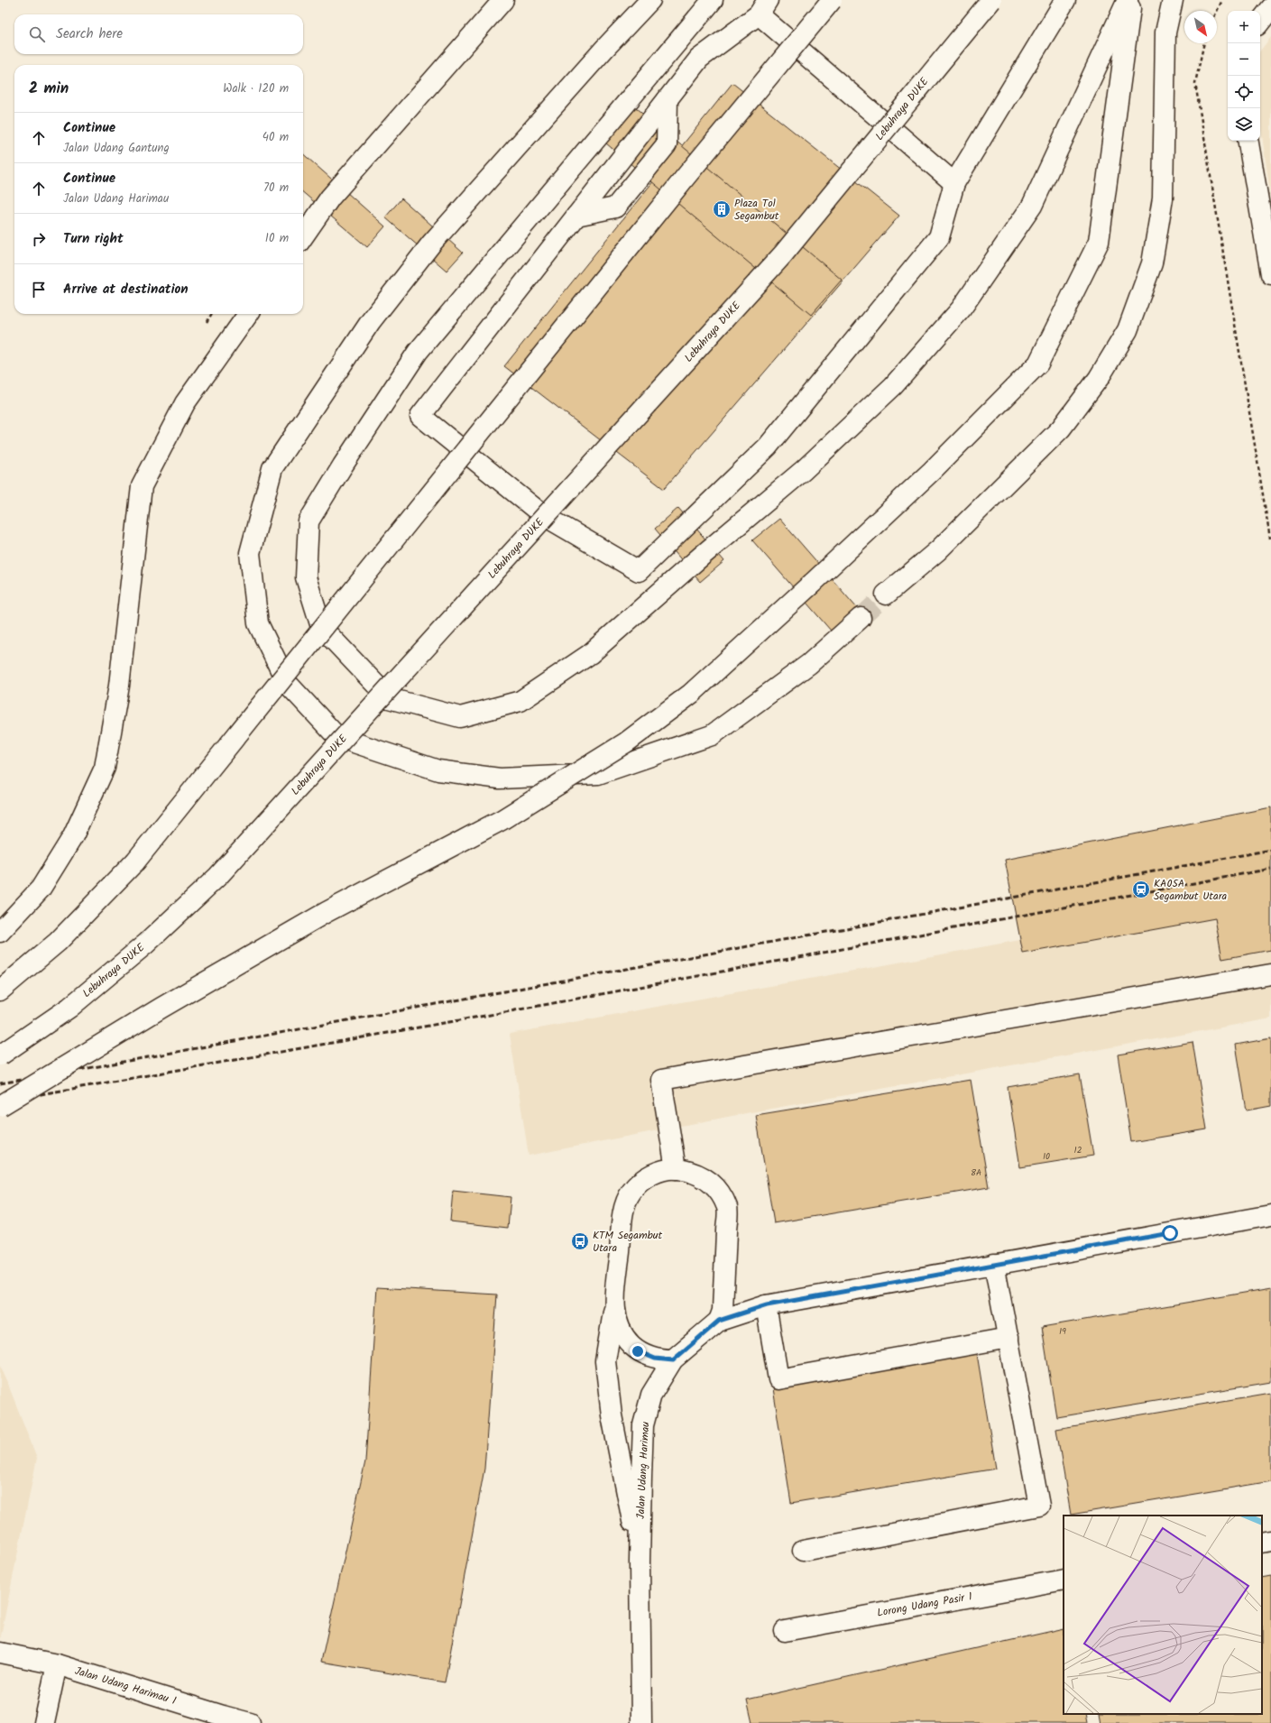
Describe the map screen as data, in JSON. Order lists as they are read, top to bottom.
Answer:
{
  "streets": {
    "main road": [
      "Lebuhraya DUKE",
      "Jalan Udang Harimau",
      "Lorong Udang Pasir 1",
      "Jalan Udang Harimau 1"
    ]
  },
  "places": {
    "building": ["Plaza Tol Segambut"],
    "station": ["KA05A Segambut Utara"],
    "bus stop": ["KTM Segambut Utara"]
  },
  "house_numbers": [
    "12",
    "10",
    "8A",
    "19"
  ],
  "north": "bottom right",
  "page": {
    "map_buttons": ["+", "−"],
    "search": "Search here",
    "heading": ["2 min", "Walk · 120 m"],
    "list": [
      ["Continue", "Jalan Udang Gantung", "40 m"],
      ["Continue", "Jalan Udang Harimau", "70 m"],
      ["Turn right", "10 m"],
      "Arrive at destination"
    ]
  }
}
